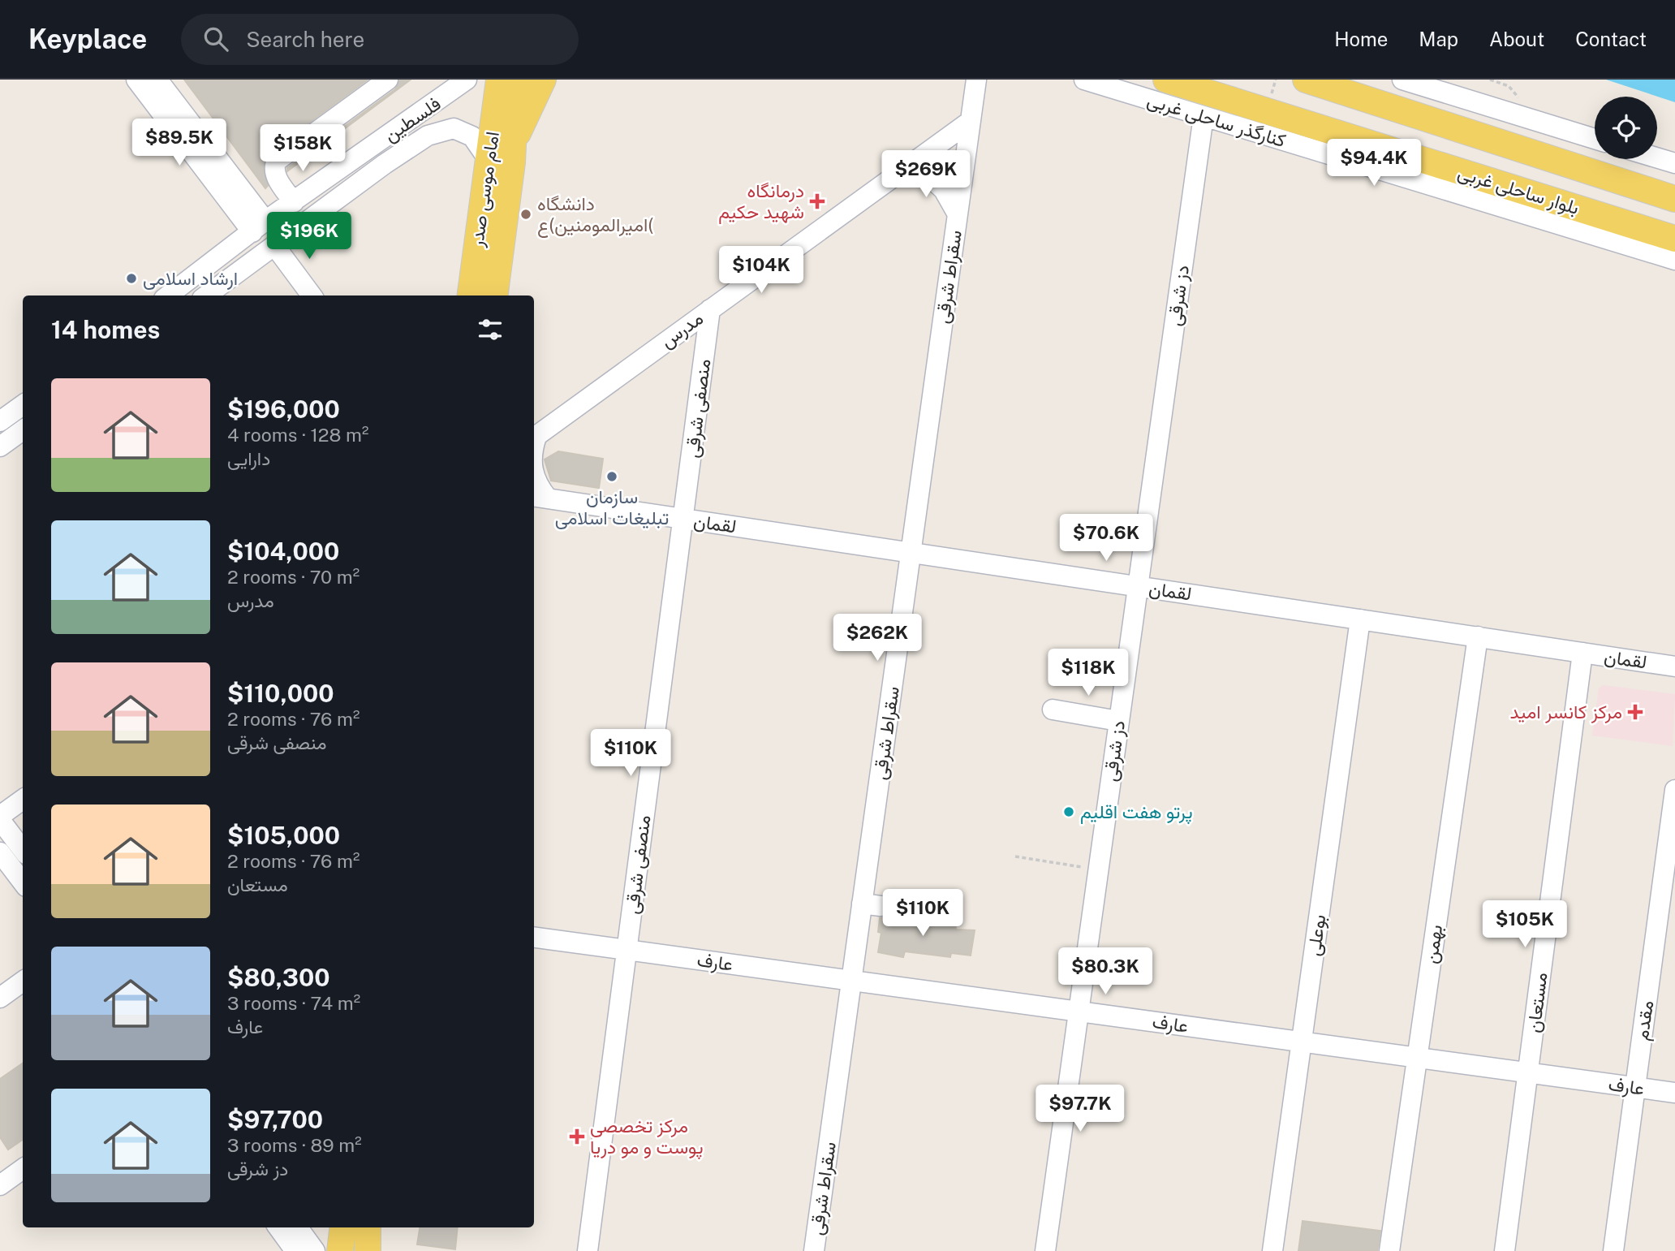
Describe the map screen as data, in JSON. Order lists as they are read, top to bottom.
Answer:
{
  "streets": {
    "main road": ["امام موسی صدر", "بلوار ساحلی غربی"],
    "street": [
      "فلسطین",
      "کنارگذر ساحلی غربی",
      "سقراط شرقی",
      "دز شرقی",
      "مدرس",
      "منصفی شرقی",
      "لقمان",
      "بوعلی",
      "بهمن",
      "عارف",
      "مستعان",
      "مقدم"
    ]
  },
  "crossings": [
    ["فلسطین", "امام موسی صدر"],
    ["کنارگذر ساحلی غربی", "بلوار ساحلی غربی"],
    ["کنارگذر ساحلی غربی", "دز شرقی"],
    ["سقراط شرقی", "مدرس"],
    ["سقراط شرقی", "لقمان"],
    ["سقراط شرقی", "عارف"],
    ["دز شرقی", "لقمان"],
    ["دز شرقی", "عارف"],
    ["مدرس", "منصفی شرقی"],
    ["منصفی شرقی", "لقمان"],
    ["منصفی شرقی", "عارف"],
    ["لقمان", "بوعلی"],
    ["لقمان", "بهمن"],
    ["لقمان", "مستعان"],
    ["بوعلی", "عارف"],
    ["بهمن", "عارف"],
    ["عارف", "مستعان"],
    ["عارف", "مقدم"]
  ],
  "places": {
    "health": ["درمانگاه شهید حکیم", "مرکز کانسر امید", "مرکز تخصصی پوست و مو دریا"],
    "other": [
      "دانشگاه امیرالمومنین)ع(",
      "ارشاد اسلامی",
      "سازمان تبلیغات اسلامی",
      "پرتو هفت اقلیم"
    ]
  },
  "page": {
    "header": "Keyplace",
    "search": "Search here",
    "nav": [
      "Home",
      "Map",
      "About",
      "Contact"
    ],
    "price": [
      "$89.5K",
      "$158K",
      "$94.4K",
      "$269K",
      "$196K",
      "$104K",
      "$70.6K",
      "$262K",
      "$118K",
      "$110K",
      "$110K",
      "$105K",
      "$80.3K",
      "$97.7K"
    ],
    "heading": "14 homes",
    "list": [
      {
        "name": "$196,000",
        "note": "4 rooms · 128 m² · دارایی"
      },
      {
        "name": "$104,000",
        "note": "2 rooms · 70 m² · مدرس"
      },
      {
        "name": "$110,000",
        "note": "2 rooms · 76 m² · منصفی شرقی"
      },
      {
        "name": "$105,000",
        "note": "2 rooms · 76 m² · مستعان"
      },
      {
        "name": "$80,300",
        "note": "3 rooms · 74 m² · عارف"
      },
      {
        "name": "$97,700",
        "note": "3 rooms · 89 m² · دز شرقی"
      }
    ]
  }
}
